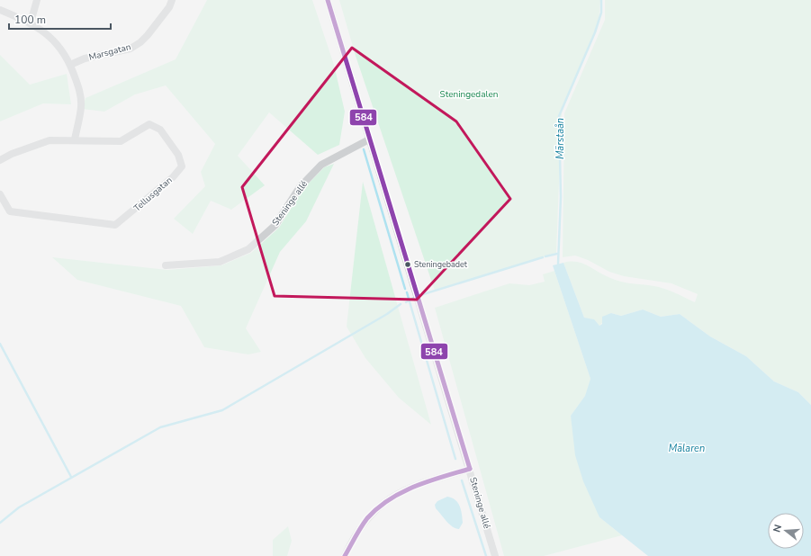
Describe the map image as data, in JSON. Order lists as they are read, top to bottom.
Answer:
{
  "streets": {
    "street": ["Marsgatan", "Tellusgatan", "Steninge allé"]
  },
  "water": ["Märstaån", "Mälaren"],
  "parks": ["Steningedalen"],
  "places": ["Steningebadet"],
  "lines": ["transit line 584"],
  "scale_bar": "100 m",
  "north": "left"
}
